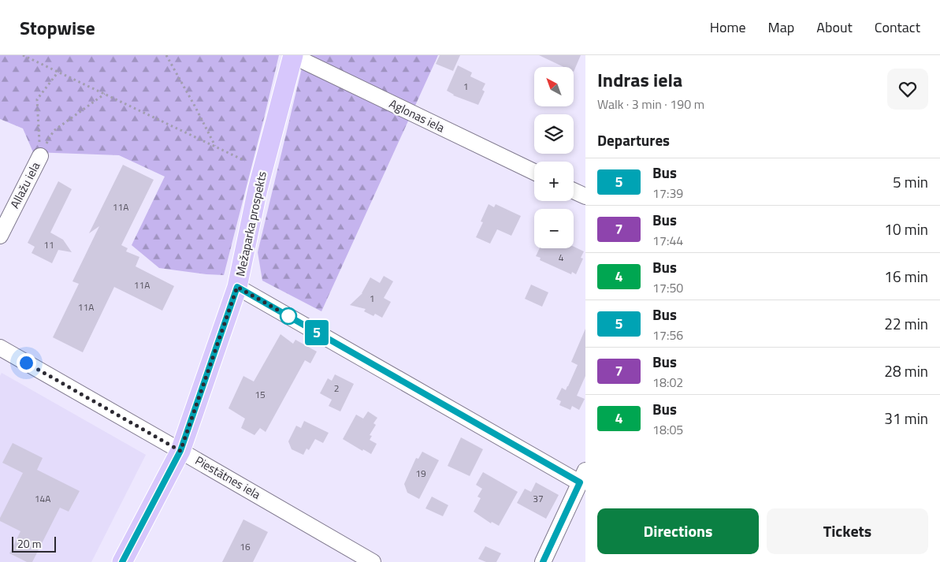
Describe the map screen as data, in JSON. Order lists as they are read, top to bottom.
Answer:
{
  "streets": {
    "main road": ["Mežaparka prospekts"],
    "street": ["Aglonas iela", "Allažu iela", "Piestātnes iela"]
  },
  "crossings": [
    ["Aglonas iela", "Mežaparka prospekts"],
    ["Mežaparka prospekts", "Piestātnes iela"]
  ],
  "lines": ["bus line 5"],
  "house_numbers": [
    "1",
    "11A",
    "11",
    "4",
    "11A",
    "1",
    "11A",
    "2",
    "15",
    "19",
    "14A",
    "37",
    "16"
  ],
  "scale_bar": "20 m",
  "north": "top left",
  "page": {
    "header": "Stopwise",
    "nav": [
      "Home",
      "Map",
      "About",
      "Contact"
    ],
    "on_map": "5",
    "heading": [
      ["Indras iela", "Walk · 3 min · 190 m"],
      "Departures"
    ],
    "map_buttons": ["+", "−"],
    "list": [
      {
        "mark": "5",
        "name": "Bus",
        "note": "17:39",
        "value": "5 min"
      },
      {
        "mark": "7",
        "name": "Bus",
        "note": "17:44",
        "value": "10 min"
      },
      {
        "mark": "4",
        "name": "Bus",
        "note": "17:50",
        "value": "16 min"
      },
      {
        "mark": "5",
        "name": "Bus",
        "note": "17:56",
        "value": "22 min"
      },
      {
        "mark": "7",
        "name": "Bus",
        "note": "18:02",
        "value": "28 min"
      },
      {
        "mark": "4",
        "name": "Bus",
        "note": "18:05",
        "value": "31 min"
      }
    ],
    "buttons": ["Directions", "Tickets"],
    "scale": "20 m"
  }
}
